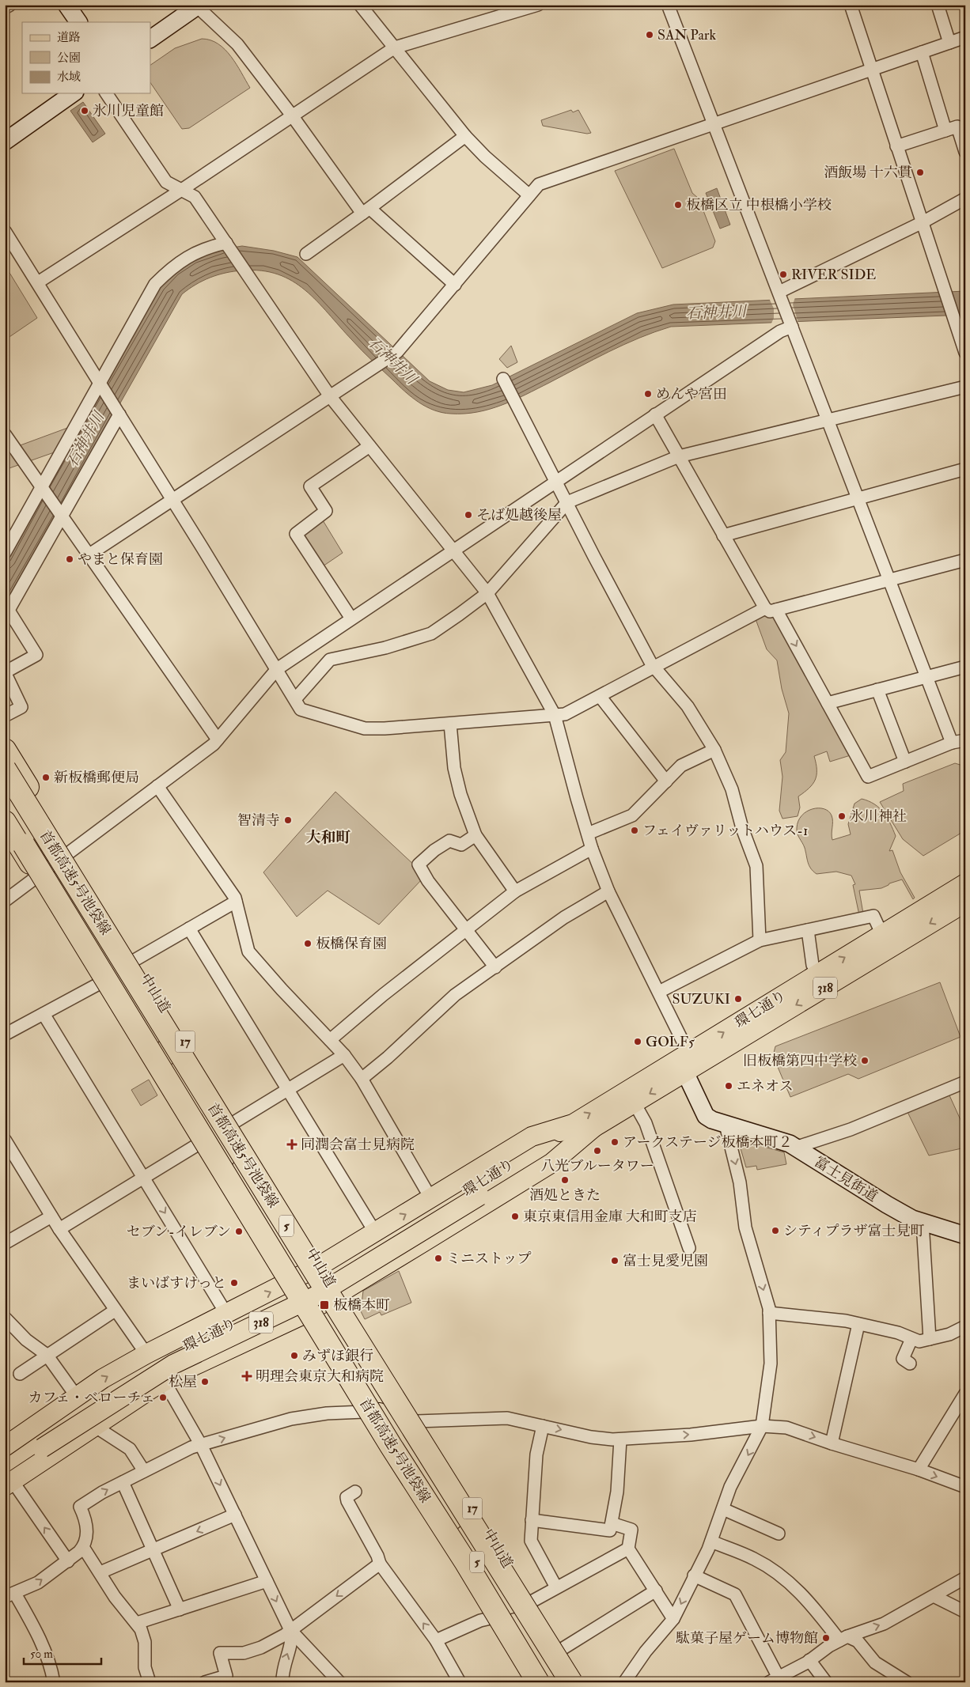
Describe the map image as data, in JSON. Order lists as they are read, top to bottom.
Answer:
{
  "streets": {
    "highway": [
      "首都高速5号池袋線",
      "中山道",
      "17",
      "5"
    ],
    "main road": ["318", "環七通り"],
    "street": ["富士見街道"]
  },
  "crossings": [
    ["中山道", "17"],
    ["環七通り", "富士見街道"]
  ],
  "districts": ["大和町"],
  "water": ["石神井川"],
  "places": {
    "other": [
      "SAN Park",
      "氷川児童館",
      "酒飯場 十六貫",
      "板橋区立 中根橋小学校",
      "RIVER SIDE",
      "めんや宮田",
      "そば処越後屋",
      "やまと保育園",
      "新板橋郵便局",
      "氷川神社",
      "智清寺",
      "フェイヴァリットハウス-1",
      "板橋保育園",
      "SUZUKI",
      "GOLF5",
      "旧板橋第四中学校",
      "エネオス",
      "アークステージ板橋本町２",
      "八光ブルータワー",
      "酒処ときた",
      "東京東信用金庫 大和町支店",
      "シティプラザ富士見町",
      "セブン-イレブン",
      "ミニストップ",
      "富士見愛児園",
      "まいばすけっと",
      "みずほ銀行",
      "松屋",
      "カフェ・ベローチェ",
      "駄菓子屋ゲーム博物館"
    ],
    "health": ["同潤会富士見病院", "明理会東京大和病院"],
    "transit": ["板橋本町"]
  },
  "legend": ["道路", "公園", "水域"],
  "scale_bar": "50 m"
}
